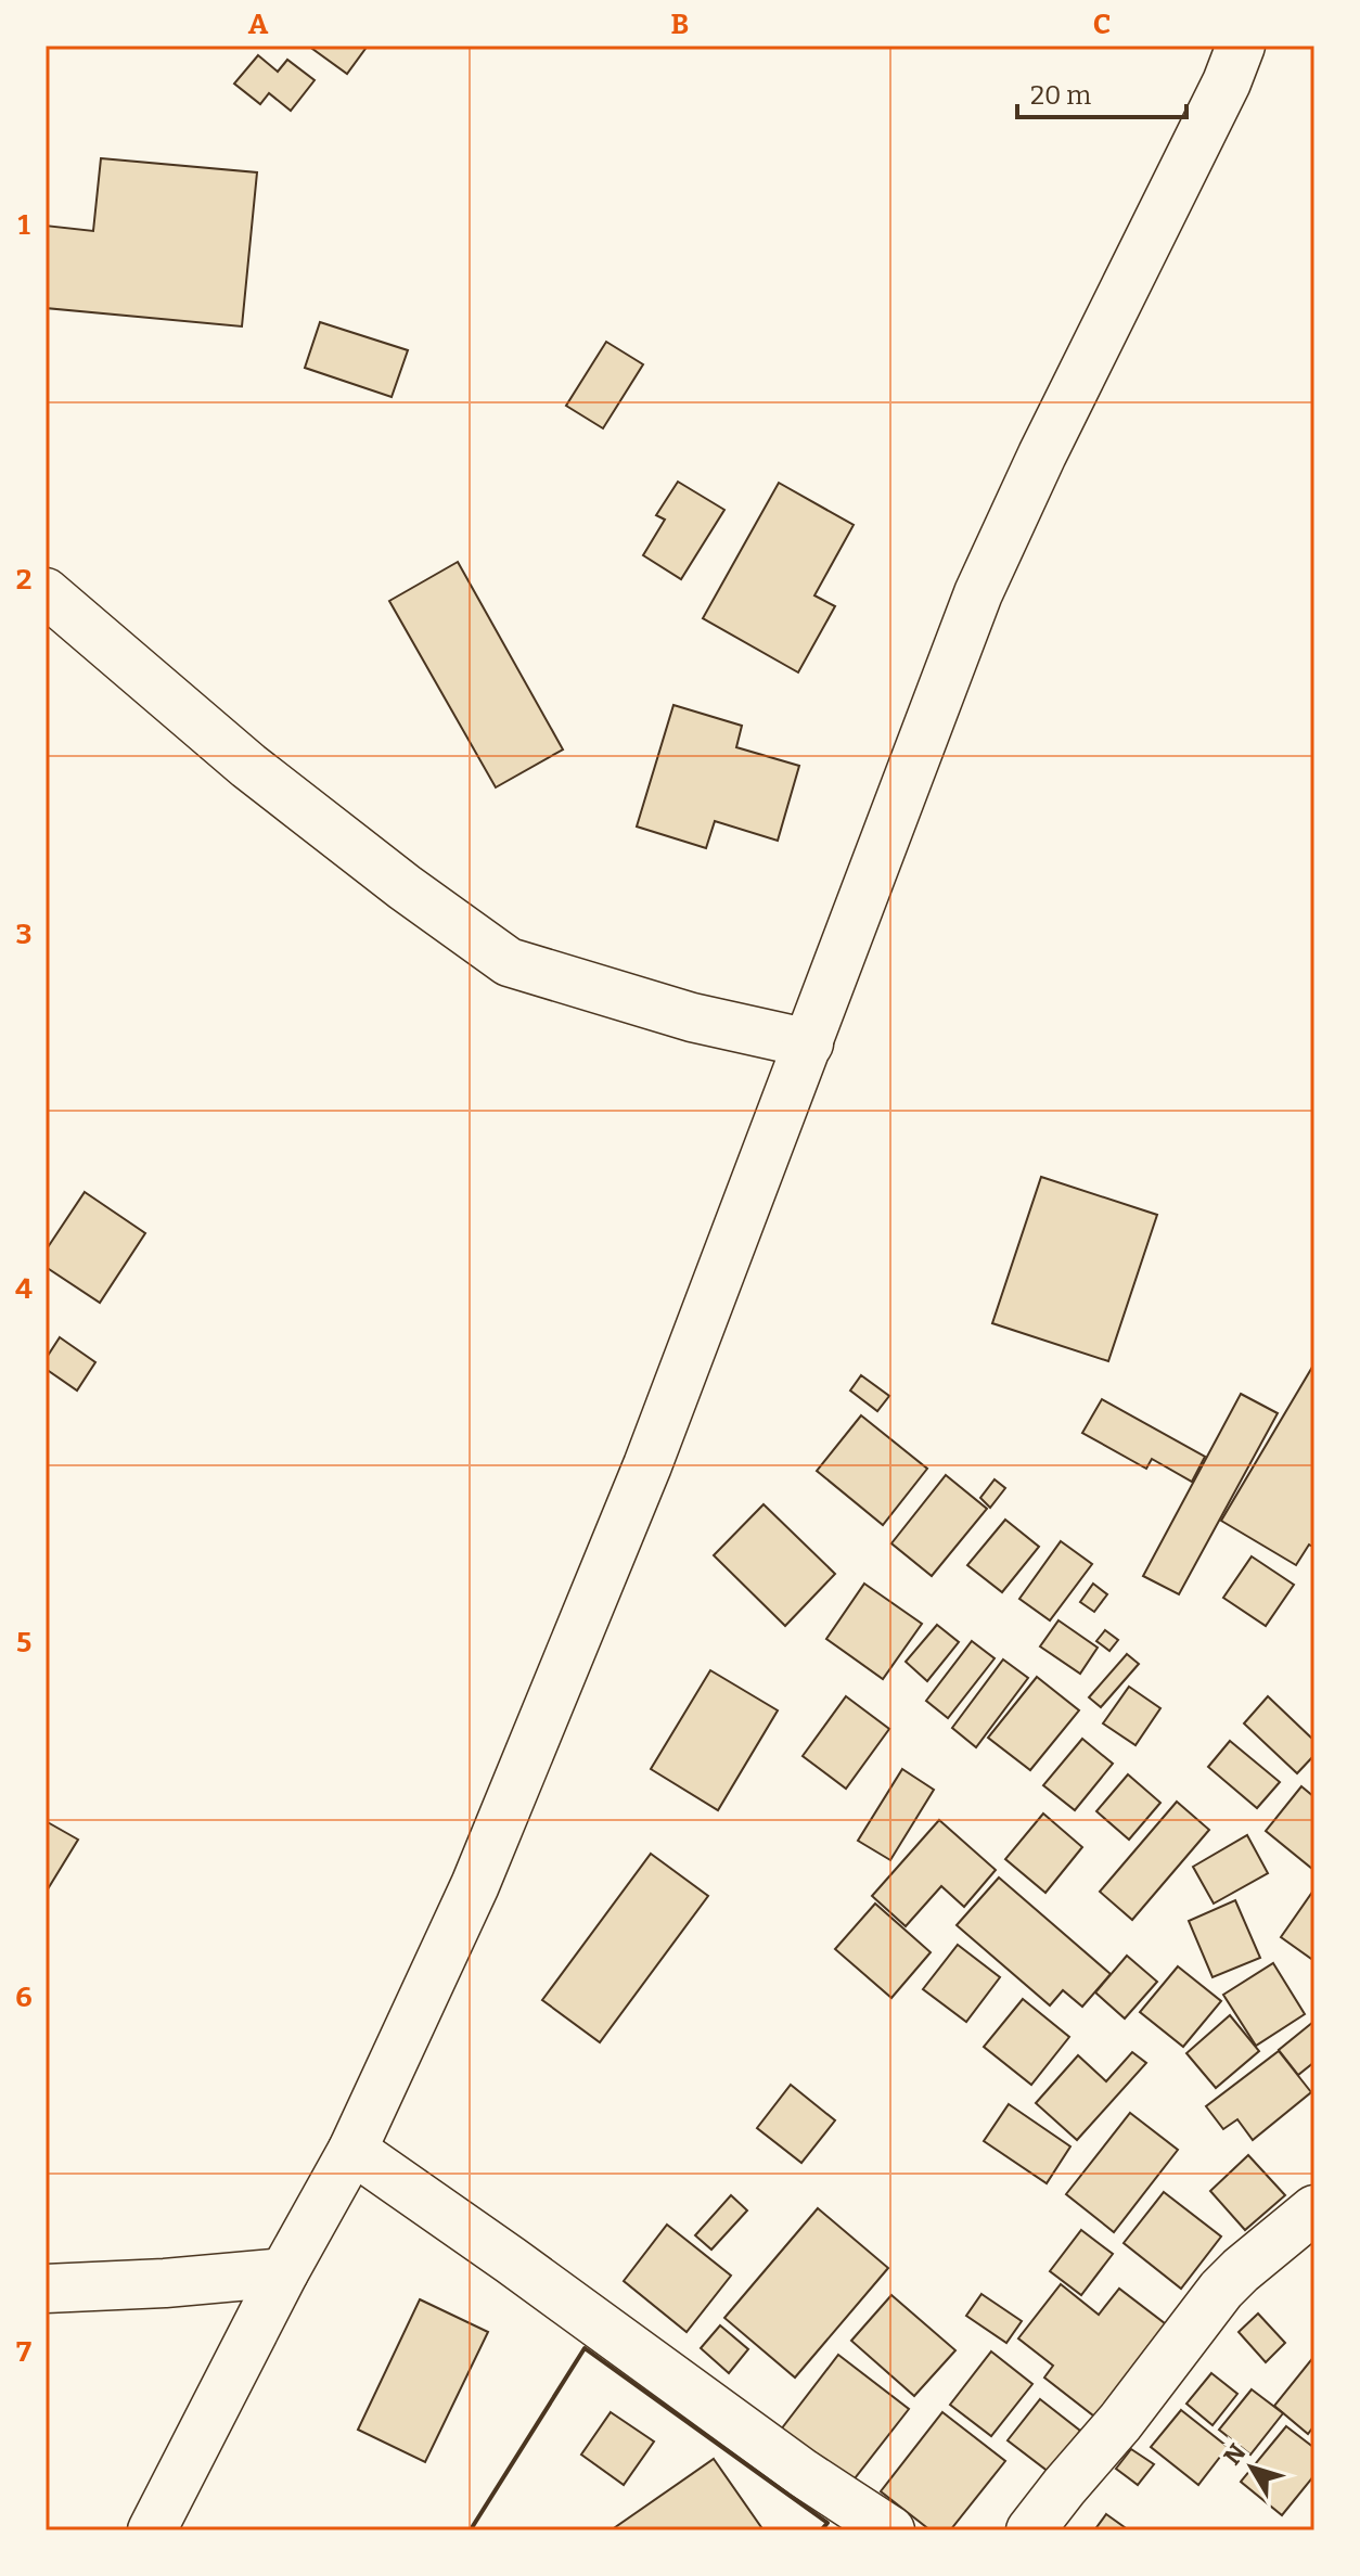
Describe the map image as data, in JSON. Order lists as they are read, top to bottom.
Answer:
{
  "scale_bar": "20 m",
  "north": "top left",
  "grid": {
    "columns": ["A", "B", "C"],
    "rows": [
      "1",
      "2",
      "3",
      "4",
      "5",
      "6",
      "7"
    ]
  }
}
